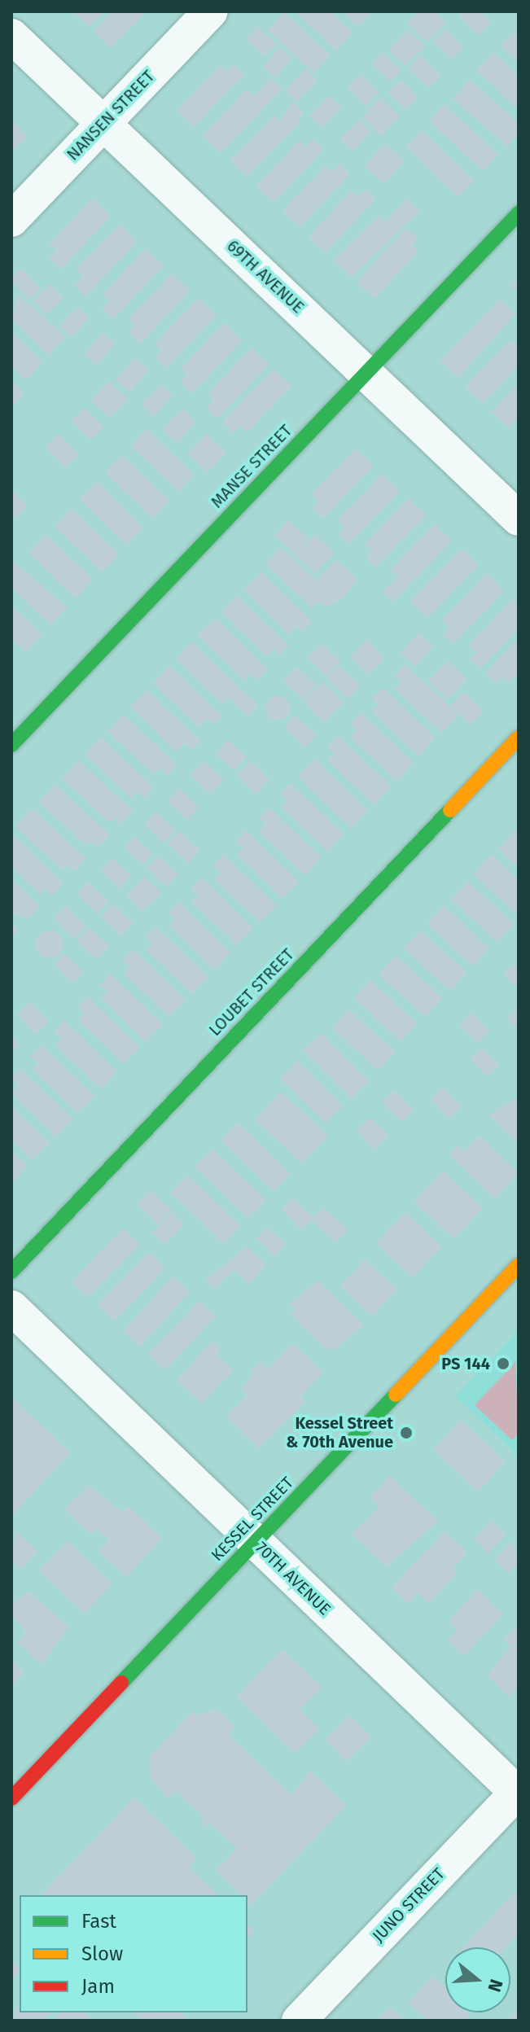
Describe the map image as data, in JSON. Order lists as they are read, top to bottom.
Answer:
{
  "streets": {
    "street": [
      "NANSEN STREET",
      "69TH AVENUE",
      "MANSE STREET",
      "LOUBET STREET",
      "KESSEL STREET",
      "70TH AVENUE",
      "JUNO STREET"
    ]
  },
  "crossings": [
    ["NANSEN STREET", "69TH AVENUE"],
    ["69TH AVENUE", "MANSE STREET"],
    ["KESSEL STREET", "70TH AVENUE"],
    ["70TH AVENUE", "JUNO STREET"]
  ],
  "places": ["PS 144", "Kessel Street & 70th Avenue"],
  "legend": ["Fast", "Slow", "Jam"],
  "north": "right"
}
